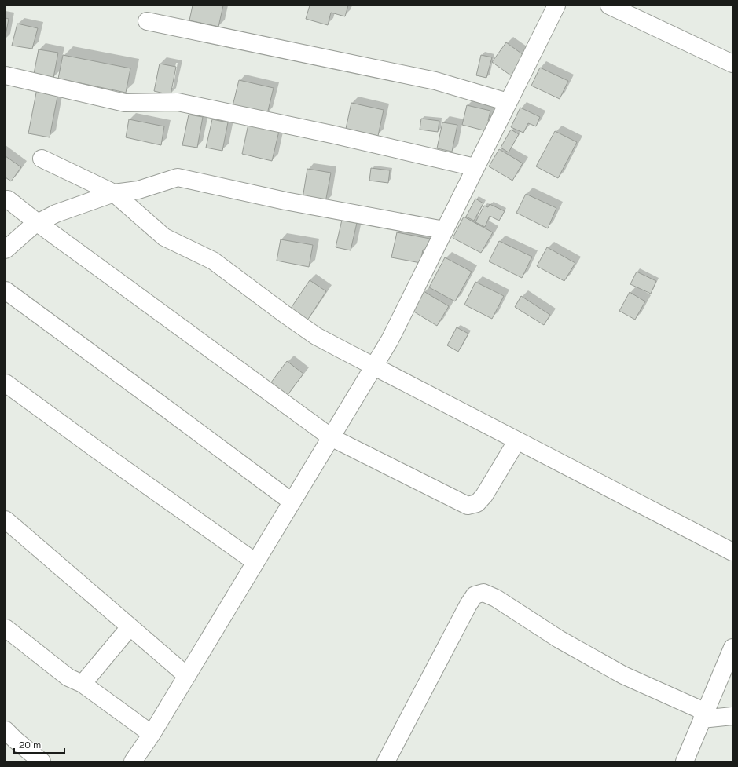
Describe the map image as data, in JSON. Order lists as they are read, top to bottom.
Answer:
{
  "scale_bar": "20 m"
}
